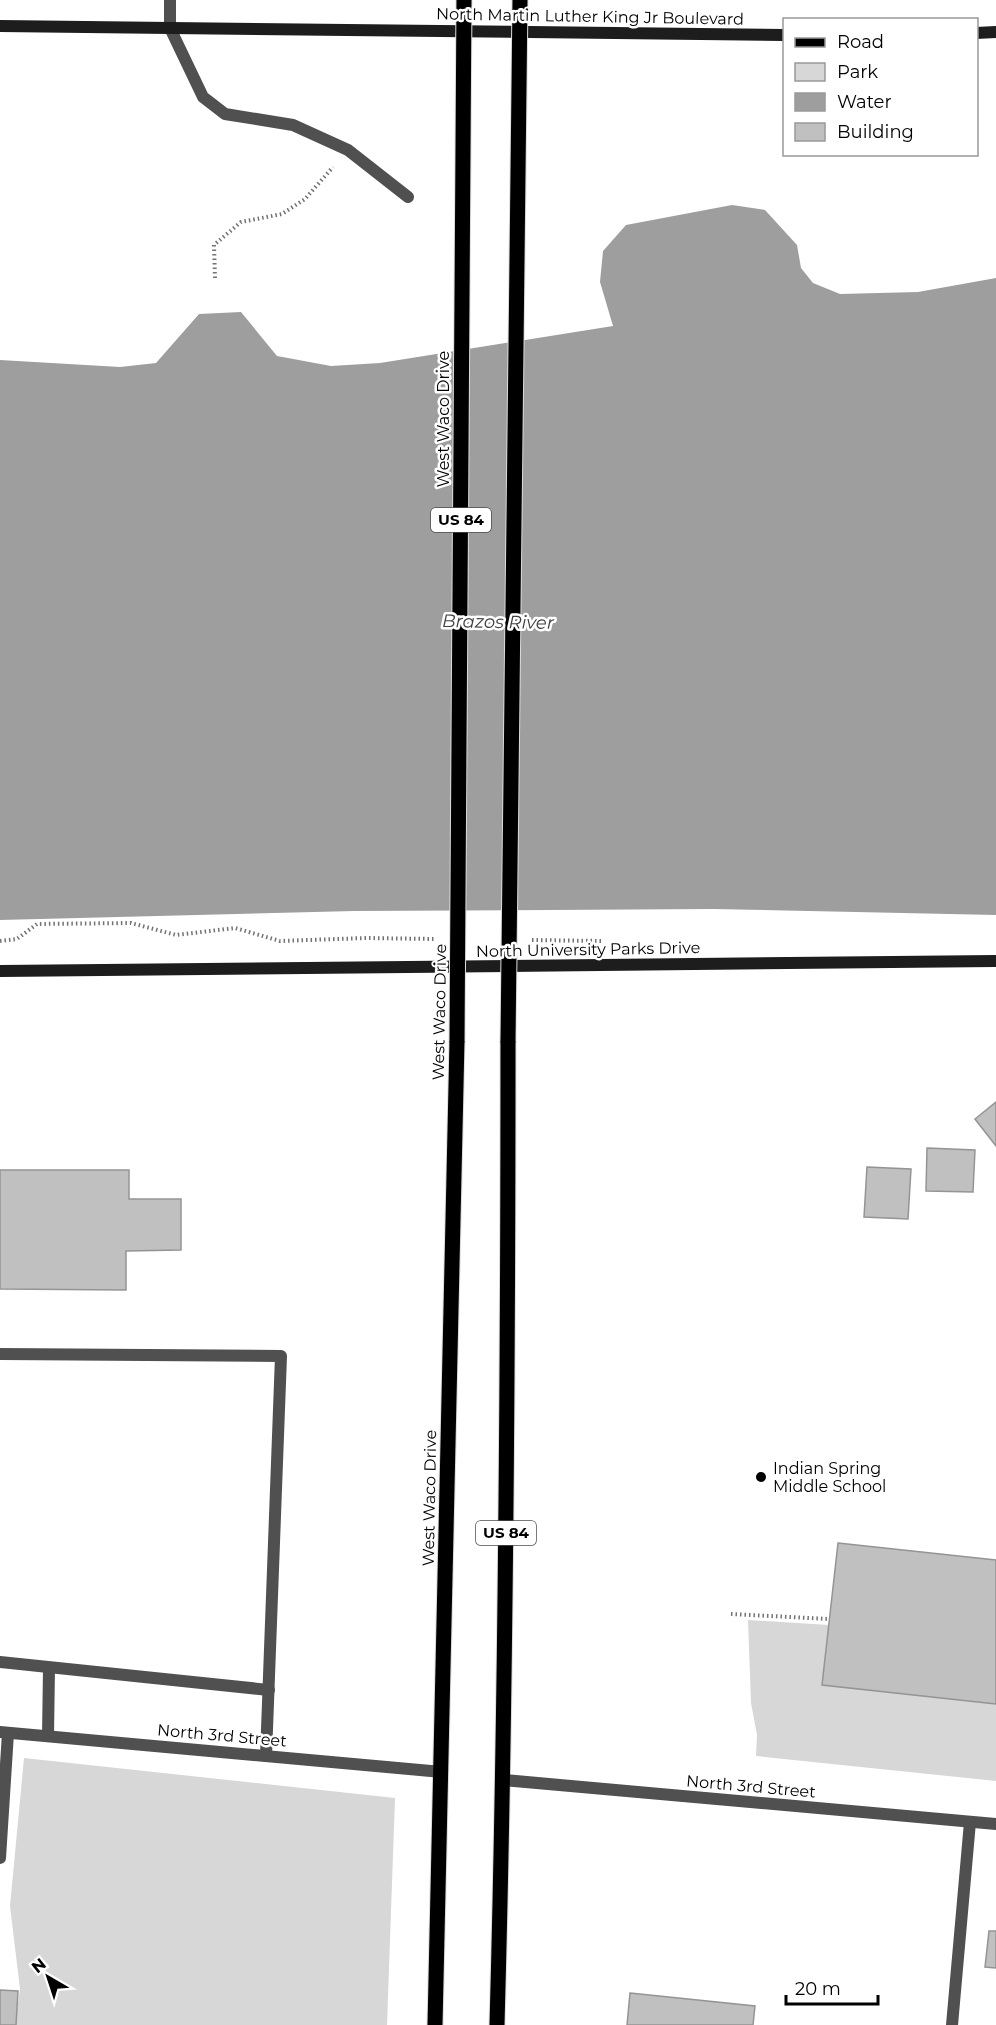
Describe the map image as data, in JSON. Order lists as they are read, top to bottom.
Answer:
{
  "streets": {
    "main road": ["West Waco Drive", "US 84"],
    "street": ["North Martin Luther King Jr Boulevard", "North University Parks Drive", "North 3rd Street"]
  },
  "crossings": [
    ["West Waco Drive", "North 3rd Street"],
    ["US 84", "North 3rd Street"]
  ],
  "water": ["Brazos River"],
  "places": ["Indian Spring Middle School"],
  "legend": [
    "Road",
    "Park",
    "Water",
    "Building"
  ],
  "scale_bar": "20 m",
  "north": "top left"
}
